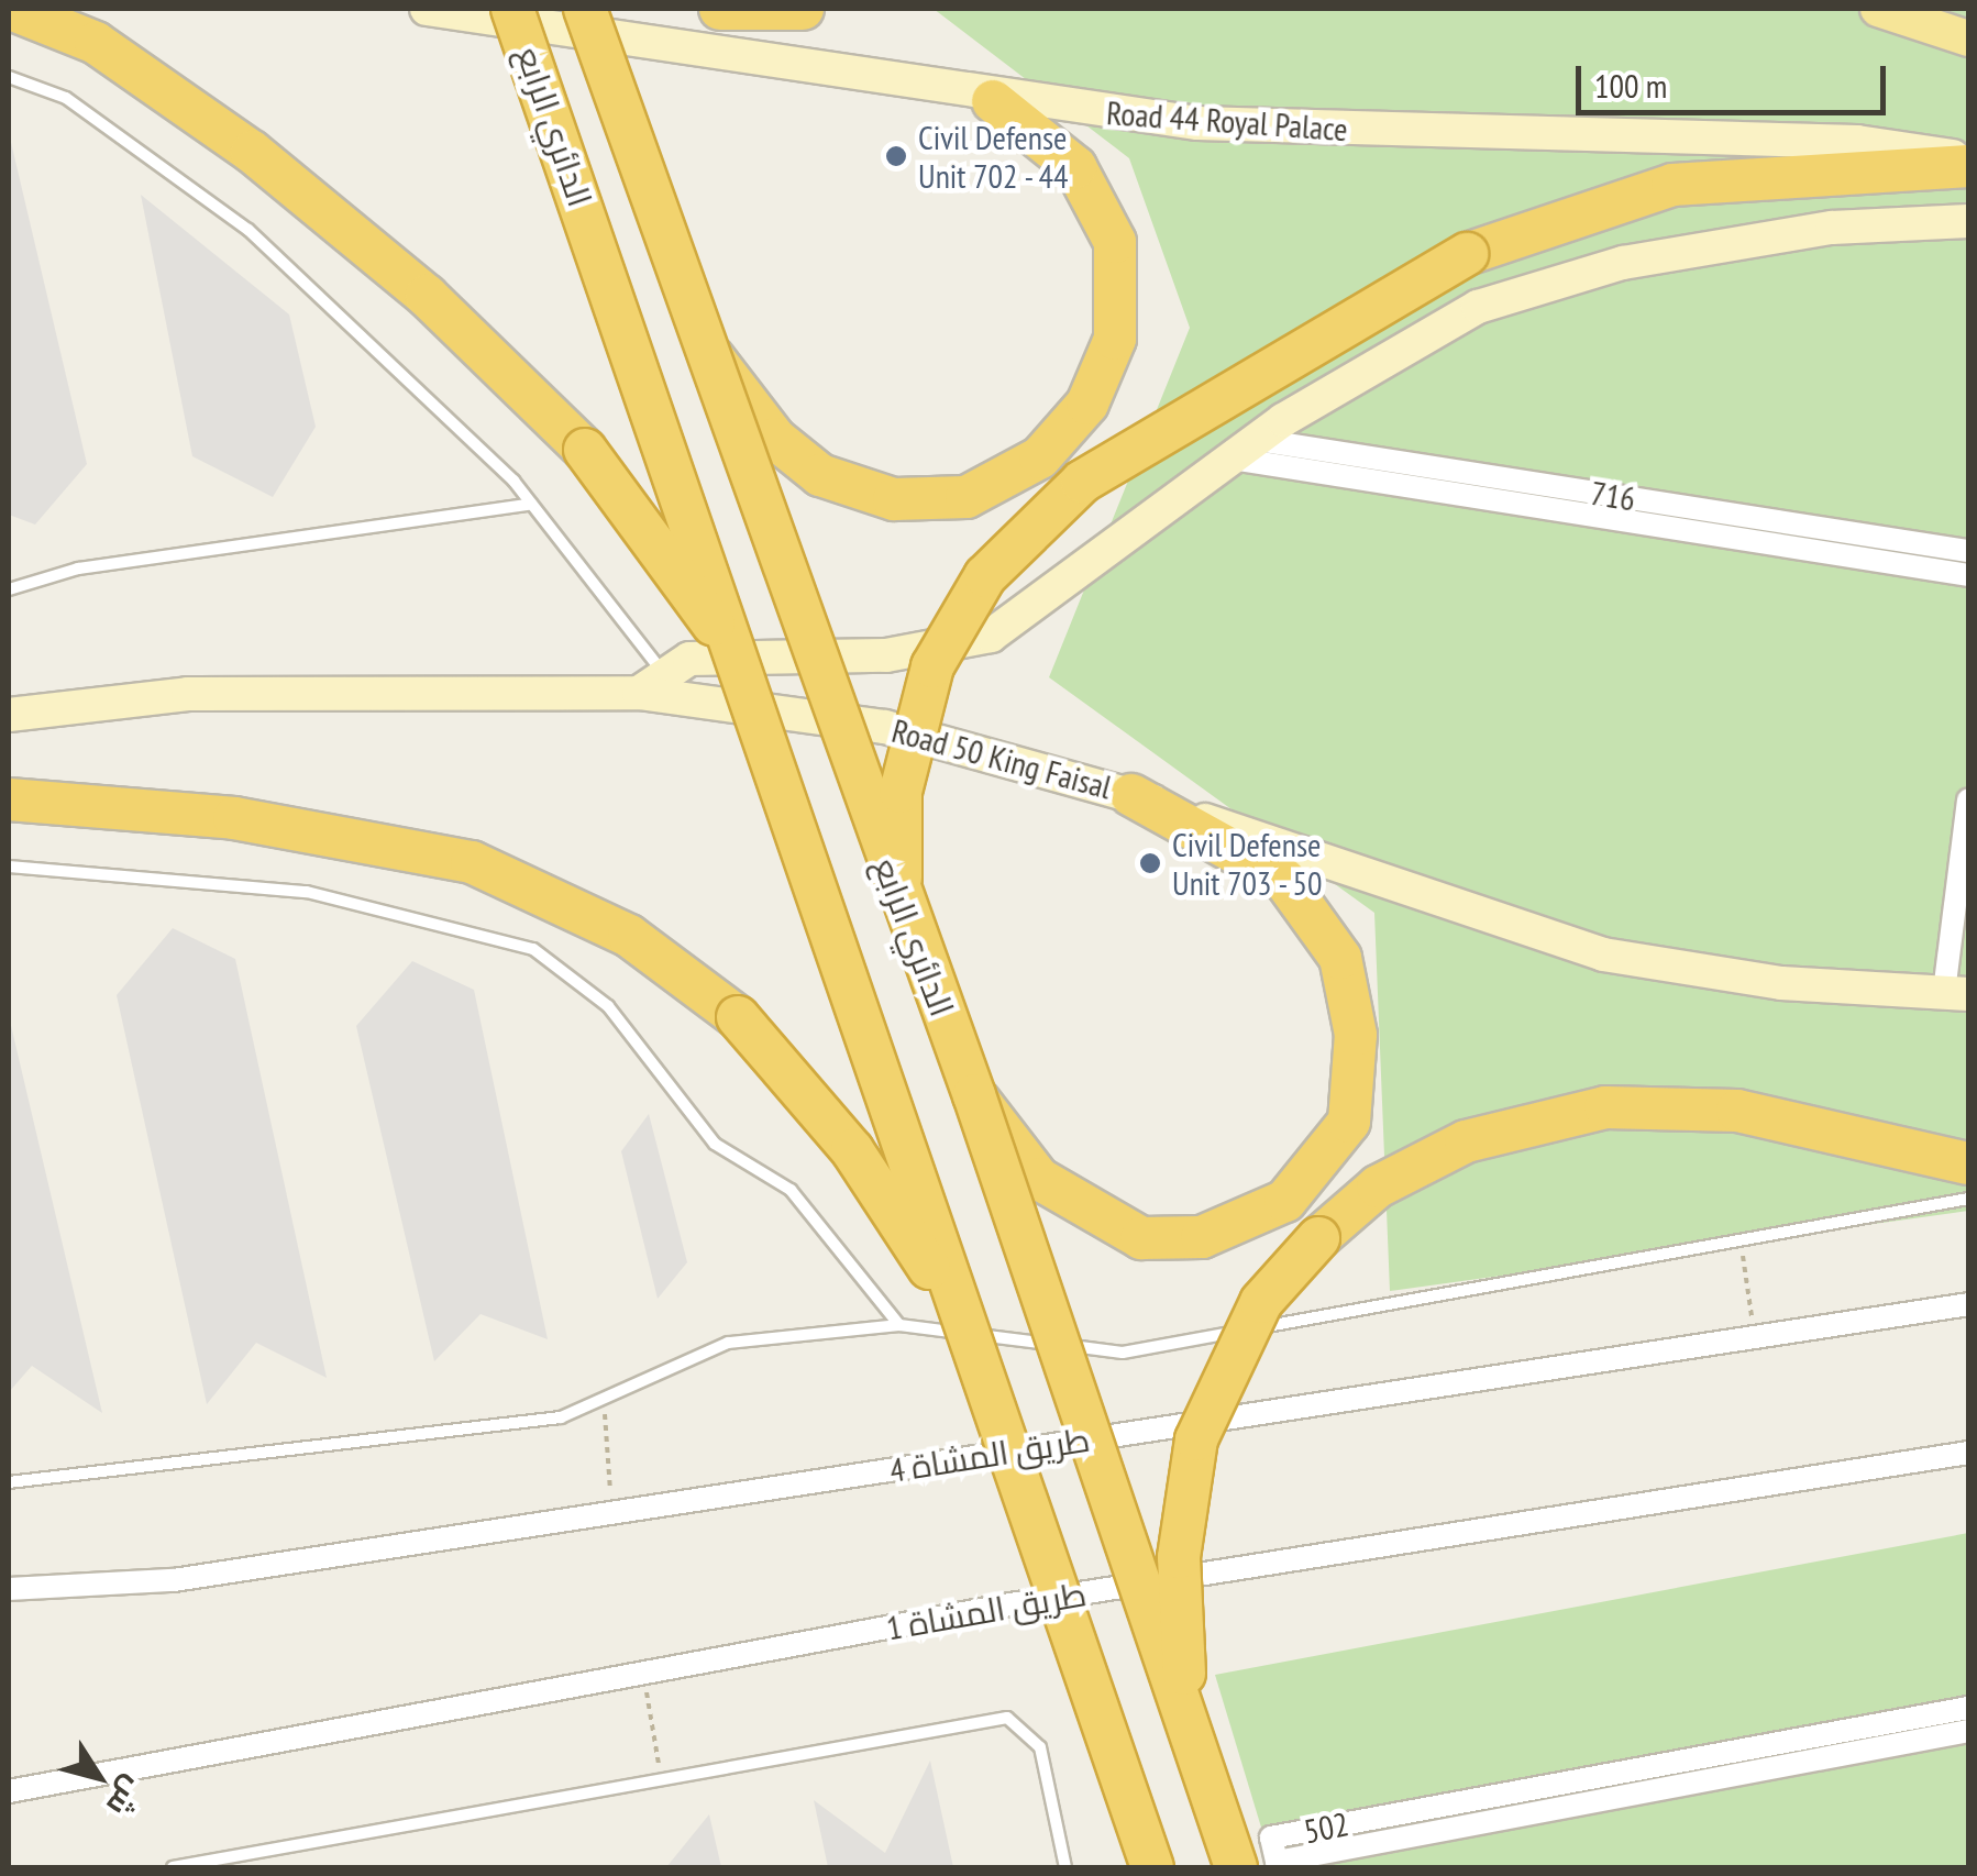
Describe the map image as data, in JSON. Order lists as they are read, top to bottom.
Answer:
{
  "streets": {
    "highway": ["الدائري الرابع"],
    "main road": ["Road 44 Royal Palace", "Road 50 King Faisal"],
    "street": [
      "716",
      "طريق المشاة 4",
      "طريق المشاة 1",
      "502"
    ]
  },
  "places": ["Civil Defense Unit 702 - 44", "Civil Defense Unit 703 - 50"],
  "scale_bar": "100 m",
  "north": "bottom right"
}
